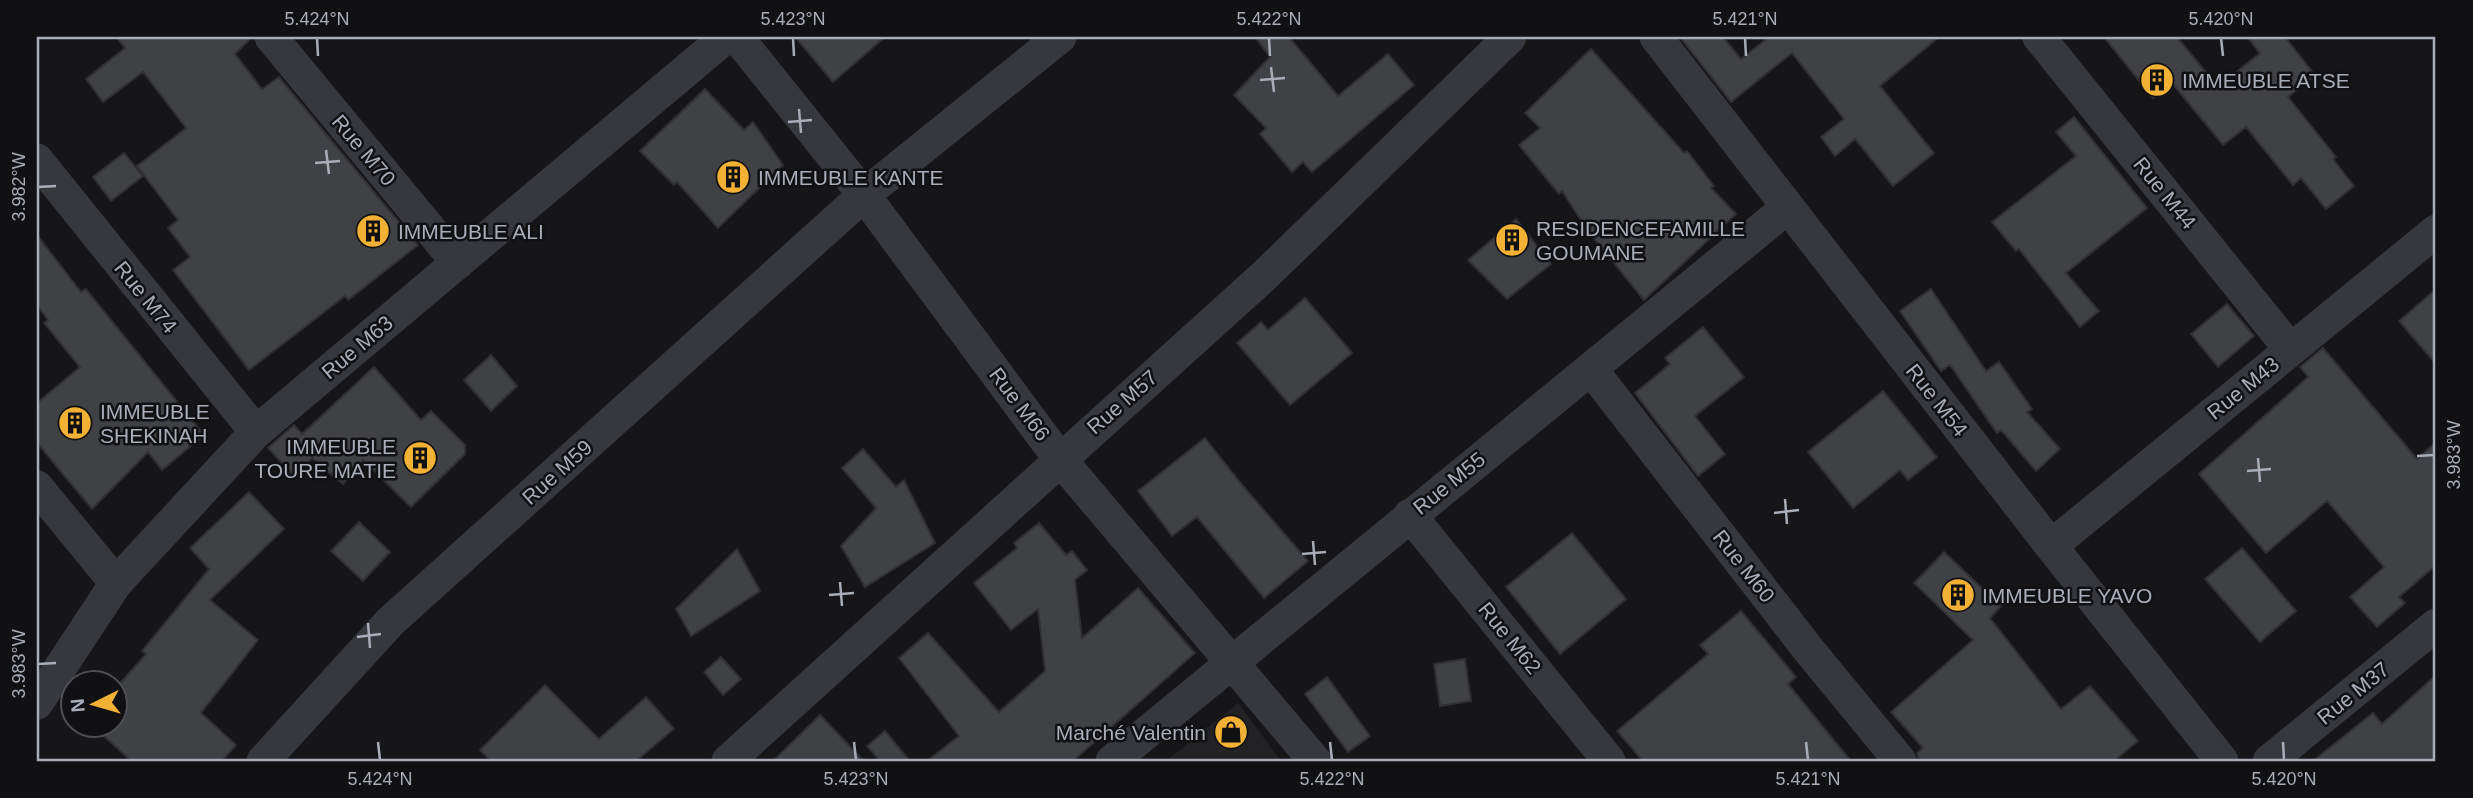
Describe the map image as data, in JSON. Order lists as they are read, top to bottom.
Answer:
{
  "streets": {
    "street": [
      "Rue M70",
      "Rue M44",
      "Rue M74",
      "Rue M63",
      "Rue M43",
      "Rue M54",
      "Rue M57",
      "Rue M66",
      "Rue M59",
      "Rue M55",
      "Rue M60",
      "Rue M62",
      "Rue M37"
    ]
  },
  "crossings": [
    ["Rue M70", "Rue M63"],
    ["Rue M44", "Rue M43"],
    ["Rue M74", "Rue M63"],
    ["Rue M43", "Rue M54"],
    ["Rue M54", "Rue M55"],
    ["Rue M57", "Rue M66"],
    ["Rue M66", "Rue M59"],
    ["Rue M66", "Rue M55"],
    ["Rue M55", "Rue M60"],
    ["Rue M55", "Rue M62"]
  ],
  "places": {
    "building": [
      "IMMEUBLE ATSE",
      "IMMEUBLE KANTE",
      "IMMEUBLE ALI",
      "RESIDENCEFAMILLE GOUMANE",
      "IMMEUBLE SHEKINAH",
      "IMMEUBLE TOURE MATIE",
      "IMMEUBLE YAVO"
    ],
    "shop": ["Marché Valentin"]
  },
  "north": "left",
  "coordinates": [
    "5.424°N",
    "5.423°N",
    "5.422°N",
    "5.421°N",
    "5.420°N",
    "3.982°W",
    "3.983°W"
  ]
}
